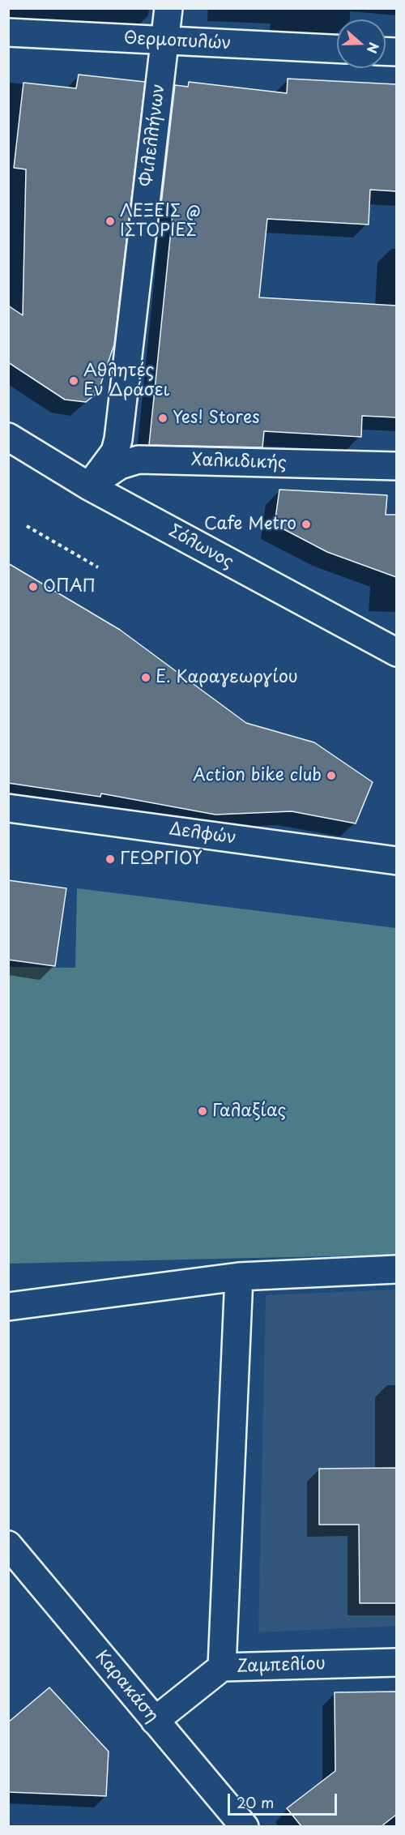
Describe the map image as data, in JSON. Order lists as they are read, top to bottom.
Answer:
{
  "streets": {
    "street": [
      "Θερμοπυλών",
      "Φιλελλήνων",
      "Χαλκιδικής",
      "Σόλωνος",
      "Δελφών",
      "Ζαμπελίου",
      "Καρακάση"
    ]
  },
  "crossings": [
    ["Θερμοπυλών", "Φιλελλήνων"],
    ["Φιλελλήνων", "Χαλκιδικής"],
    ["Φιλελλήνων", "Σόλωνος"],
    ["Χαλκιδικής", "Σόλωνος"],
    ["Ζαμπελίου", "Καρακάση"]
  ],
  "places": [
    "ΛΕΞΕΙΣ @ ΙΣΤΟΡΙΕΣ",
    "Αθλητές Εν Δράσει",
    "Yes! Stores",
    "Cafe Metro",
    "ΟΠΑΠ",
    "E. Καραγεωργίου",
    "Action bike club",
    "ΓΕΩΡΓΙΟΥ",
    "Γαλαξίας"
  ],
  "scale_bar": "20 m",
  "north": "right"
}
